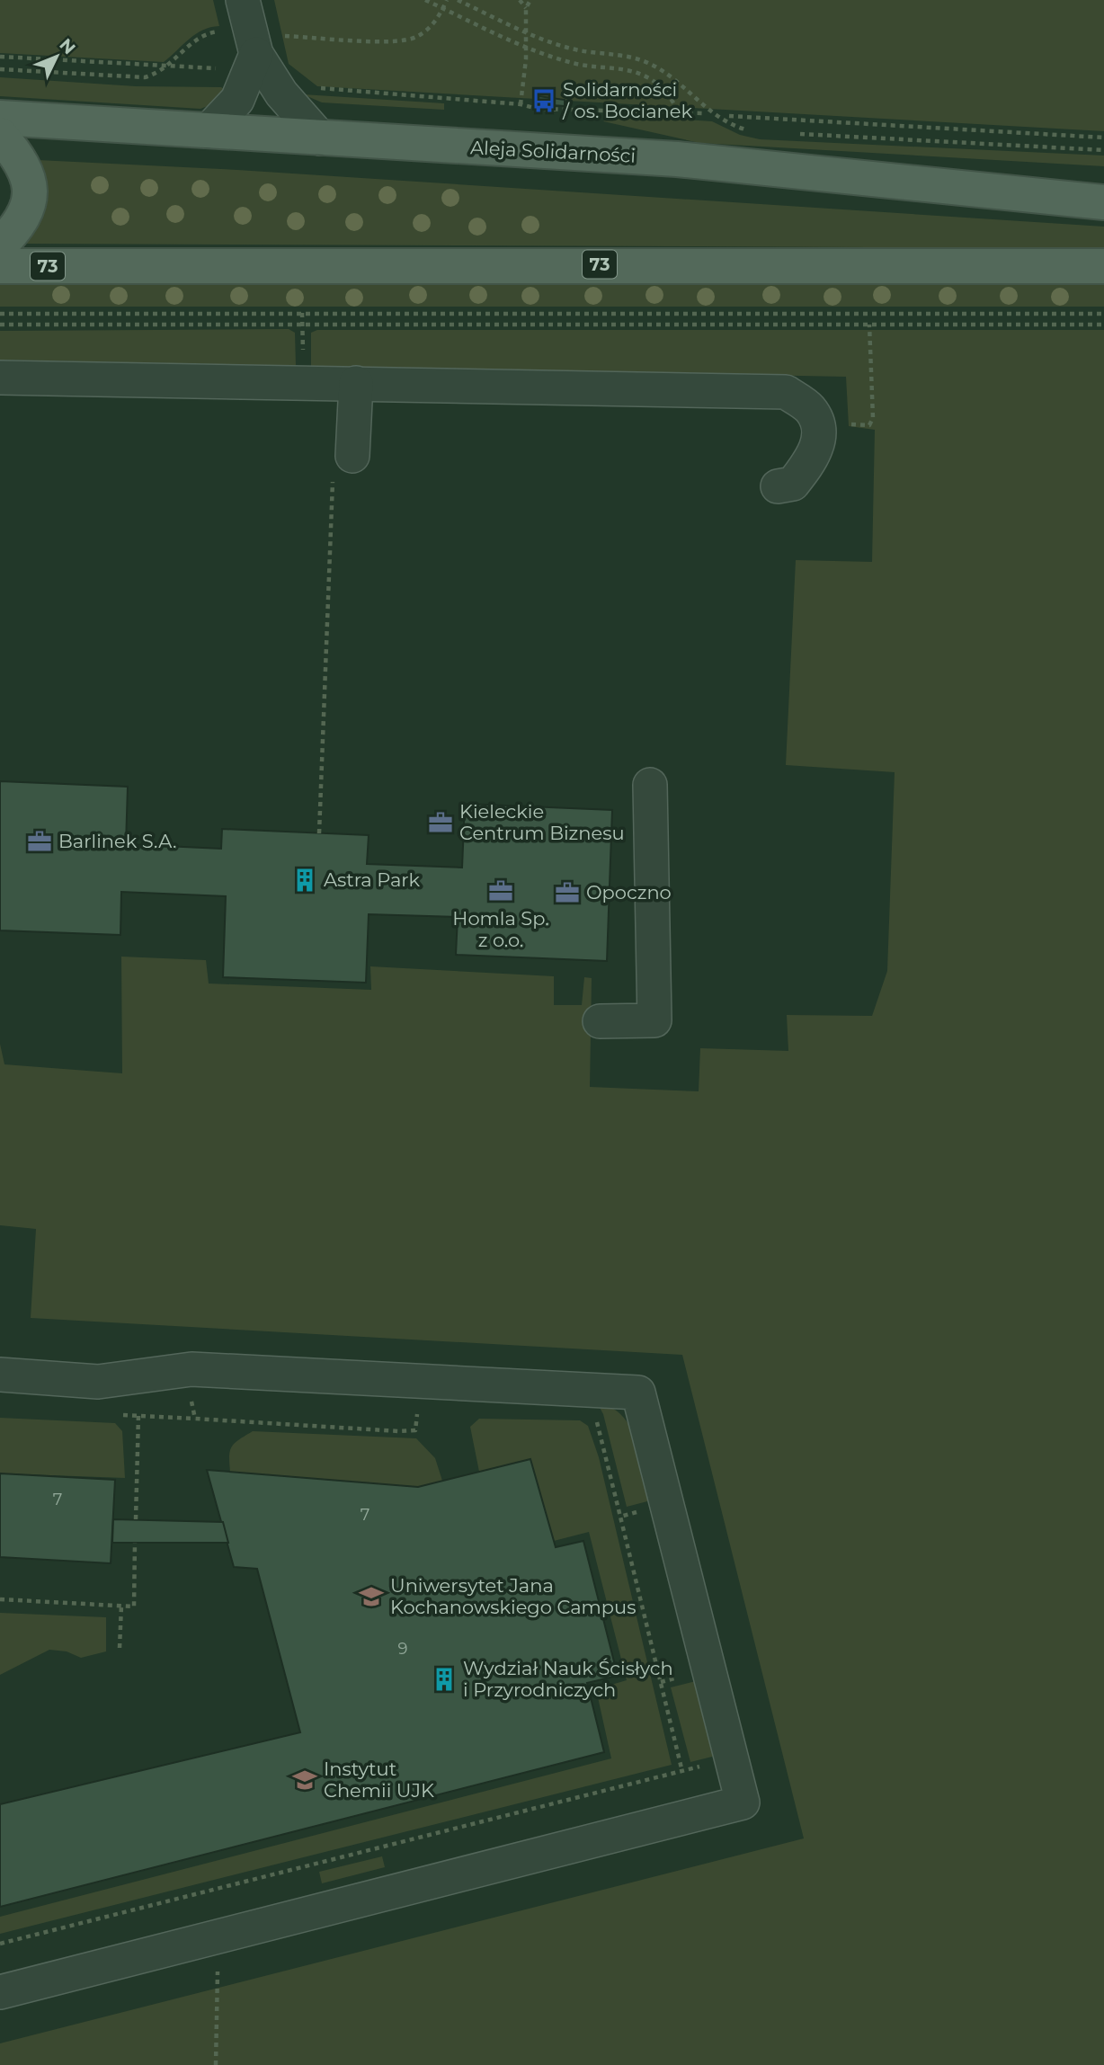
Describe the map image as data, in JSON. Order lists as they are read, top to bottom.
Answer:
{
  "streets": {
    "main road": ["Aleja Solidarności", "73"]
  },
  "places": {
    "bus stop": ["Solidarności / os. Bocianek"],
    "office": [
      "Kieleckie Centrum Biznesu",
      "Barlinek S.A.",
      "Homla Sp. z o.o.",
      "Opoczno"
    ],
    "building": ["Astra Park", "Wydział Nauk Ścisłych i Przyrodniczych"],
    "school or university": ["Uniwersytet Jana Kochanowskiego Campus", "Instytut Chemii UJK"]
  },
  "house_numbers": ["7", "7", "9"],
  "north": "top right"
}
